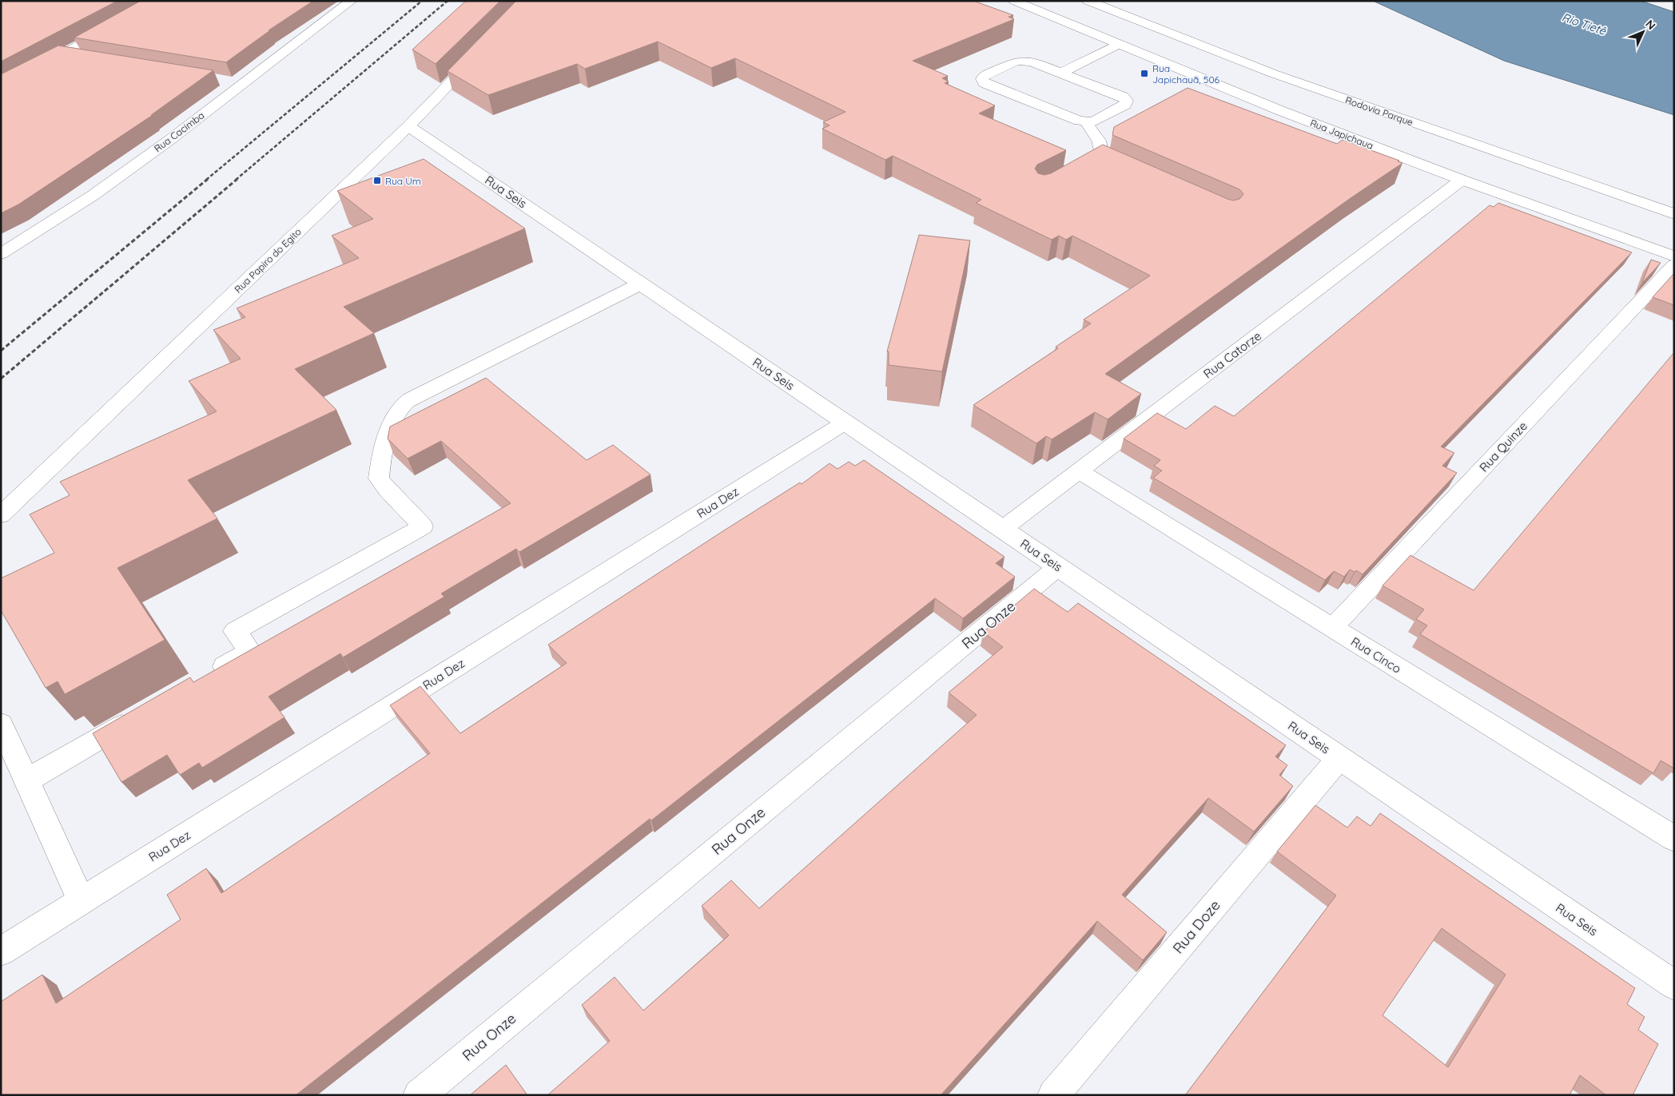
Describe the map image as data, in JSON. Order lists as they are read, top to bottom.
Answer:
{
  "streets": {
    "street": [
      "Rodovia Parque",
      "Rua Cacimba",
      "Rua Japichaua",
      "Rua Seis",
      "Rua Papiro do Egito",
      "Rua Catorze",
      "Rua Quinze",
      "Rua Dez",
      "Rua Onze",
      "Rua Cinco",
      "Rua Doze"
    ]
  },
  "crossings": [
    ["Rua Japichaua", "Rua Catorze"],
    ["Rua Seis", "Rua Papiro do Egito"],
    ["Rua Seis", "Rua Catorze"],
    ["Rua Seis", "Rua Dez"],
    ["Rua Seis", "Rua Onze"],
    ["Rua Seis", "Rua Doze"],
    ["Rua Catorze", "Rua Cinco"],
    ["Rua Quinze", "Rua Cinco"]
  ],
  "water": ["Rio Tietê"],
  "places": {
    "transit": ["Rua Japichauã, 506", "Rua Um"]
  },
  "north": "top right"
}
